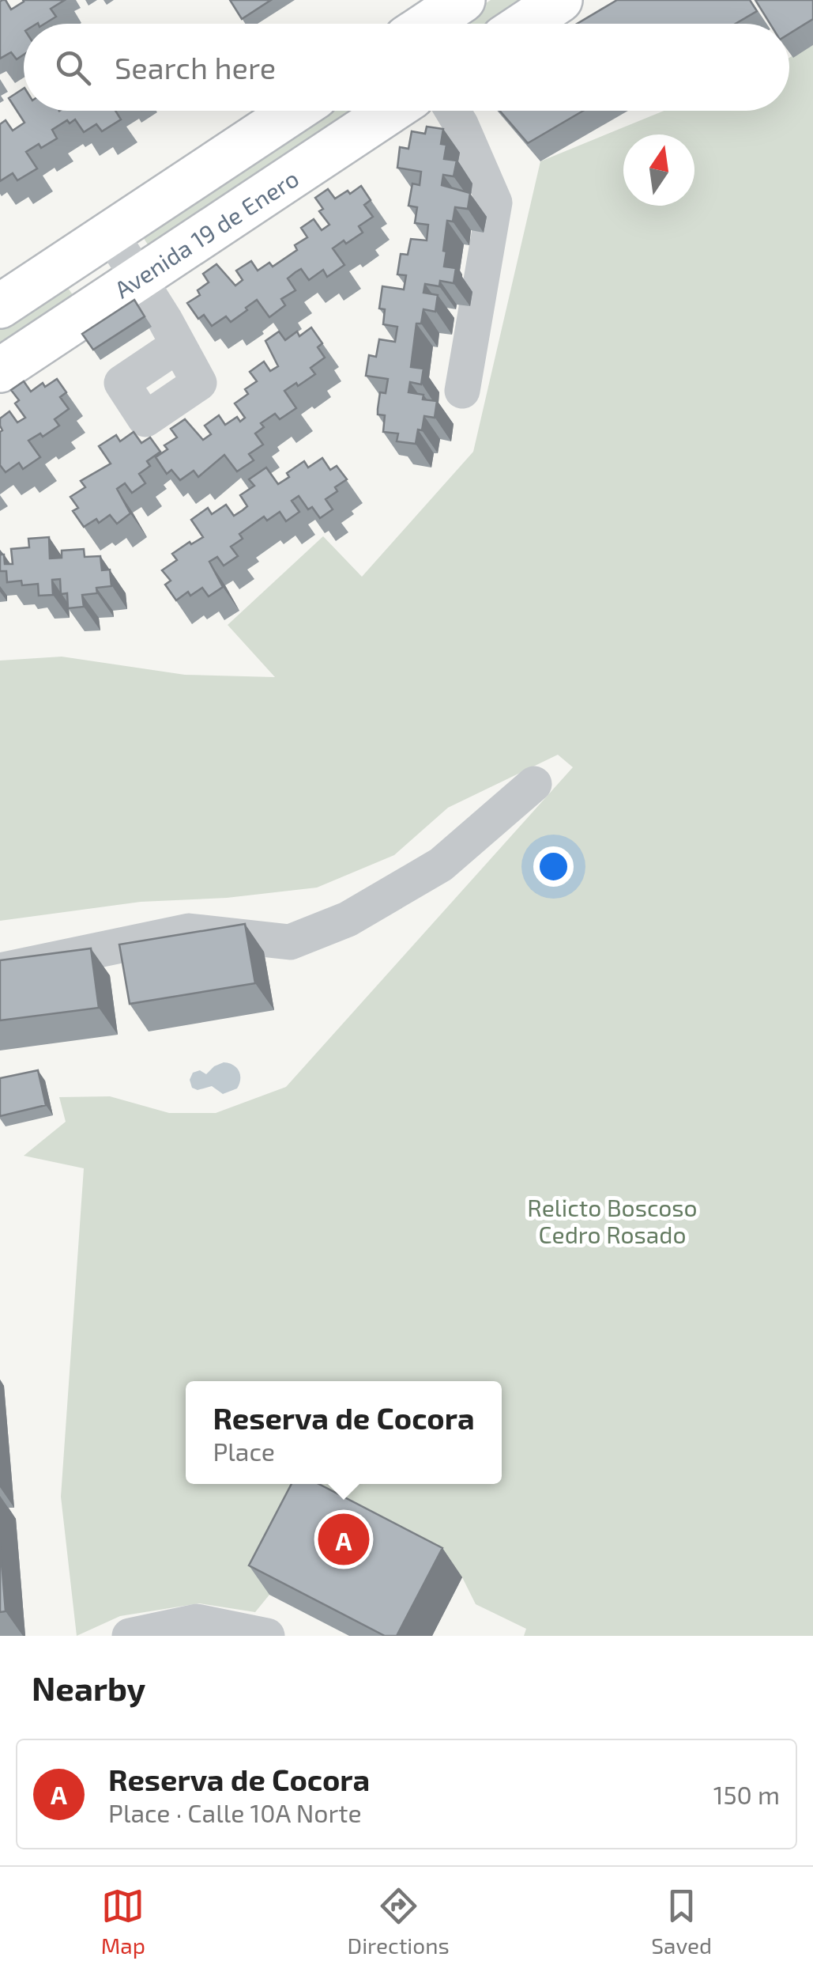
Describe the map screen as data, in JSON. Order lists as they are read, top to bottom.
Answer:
{
  "streets": {
    "main road": ["Avenida 19 de Enero"]
  },
  "parks": ["Relicto Boscoso Cedro Rosado"],
  "north": "top",
  "page": {
    "search": "Search here",
    "popup": ["Reserva de Cocora", "Place"],
    "pins": "A",
    "heading": "Nearby",
    "list": [
      {
        "mark": "A",
        "name": "Reserva de Cocora",
        "note": "Place · Calle 10A Norte",
        "value": "150 m"
      }
    ],
    "nav": ["Map", "Directions", "Saved"]
  }
}
